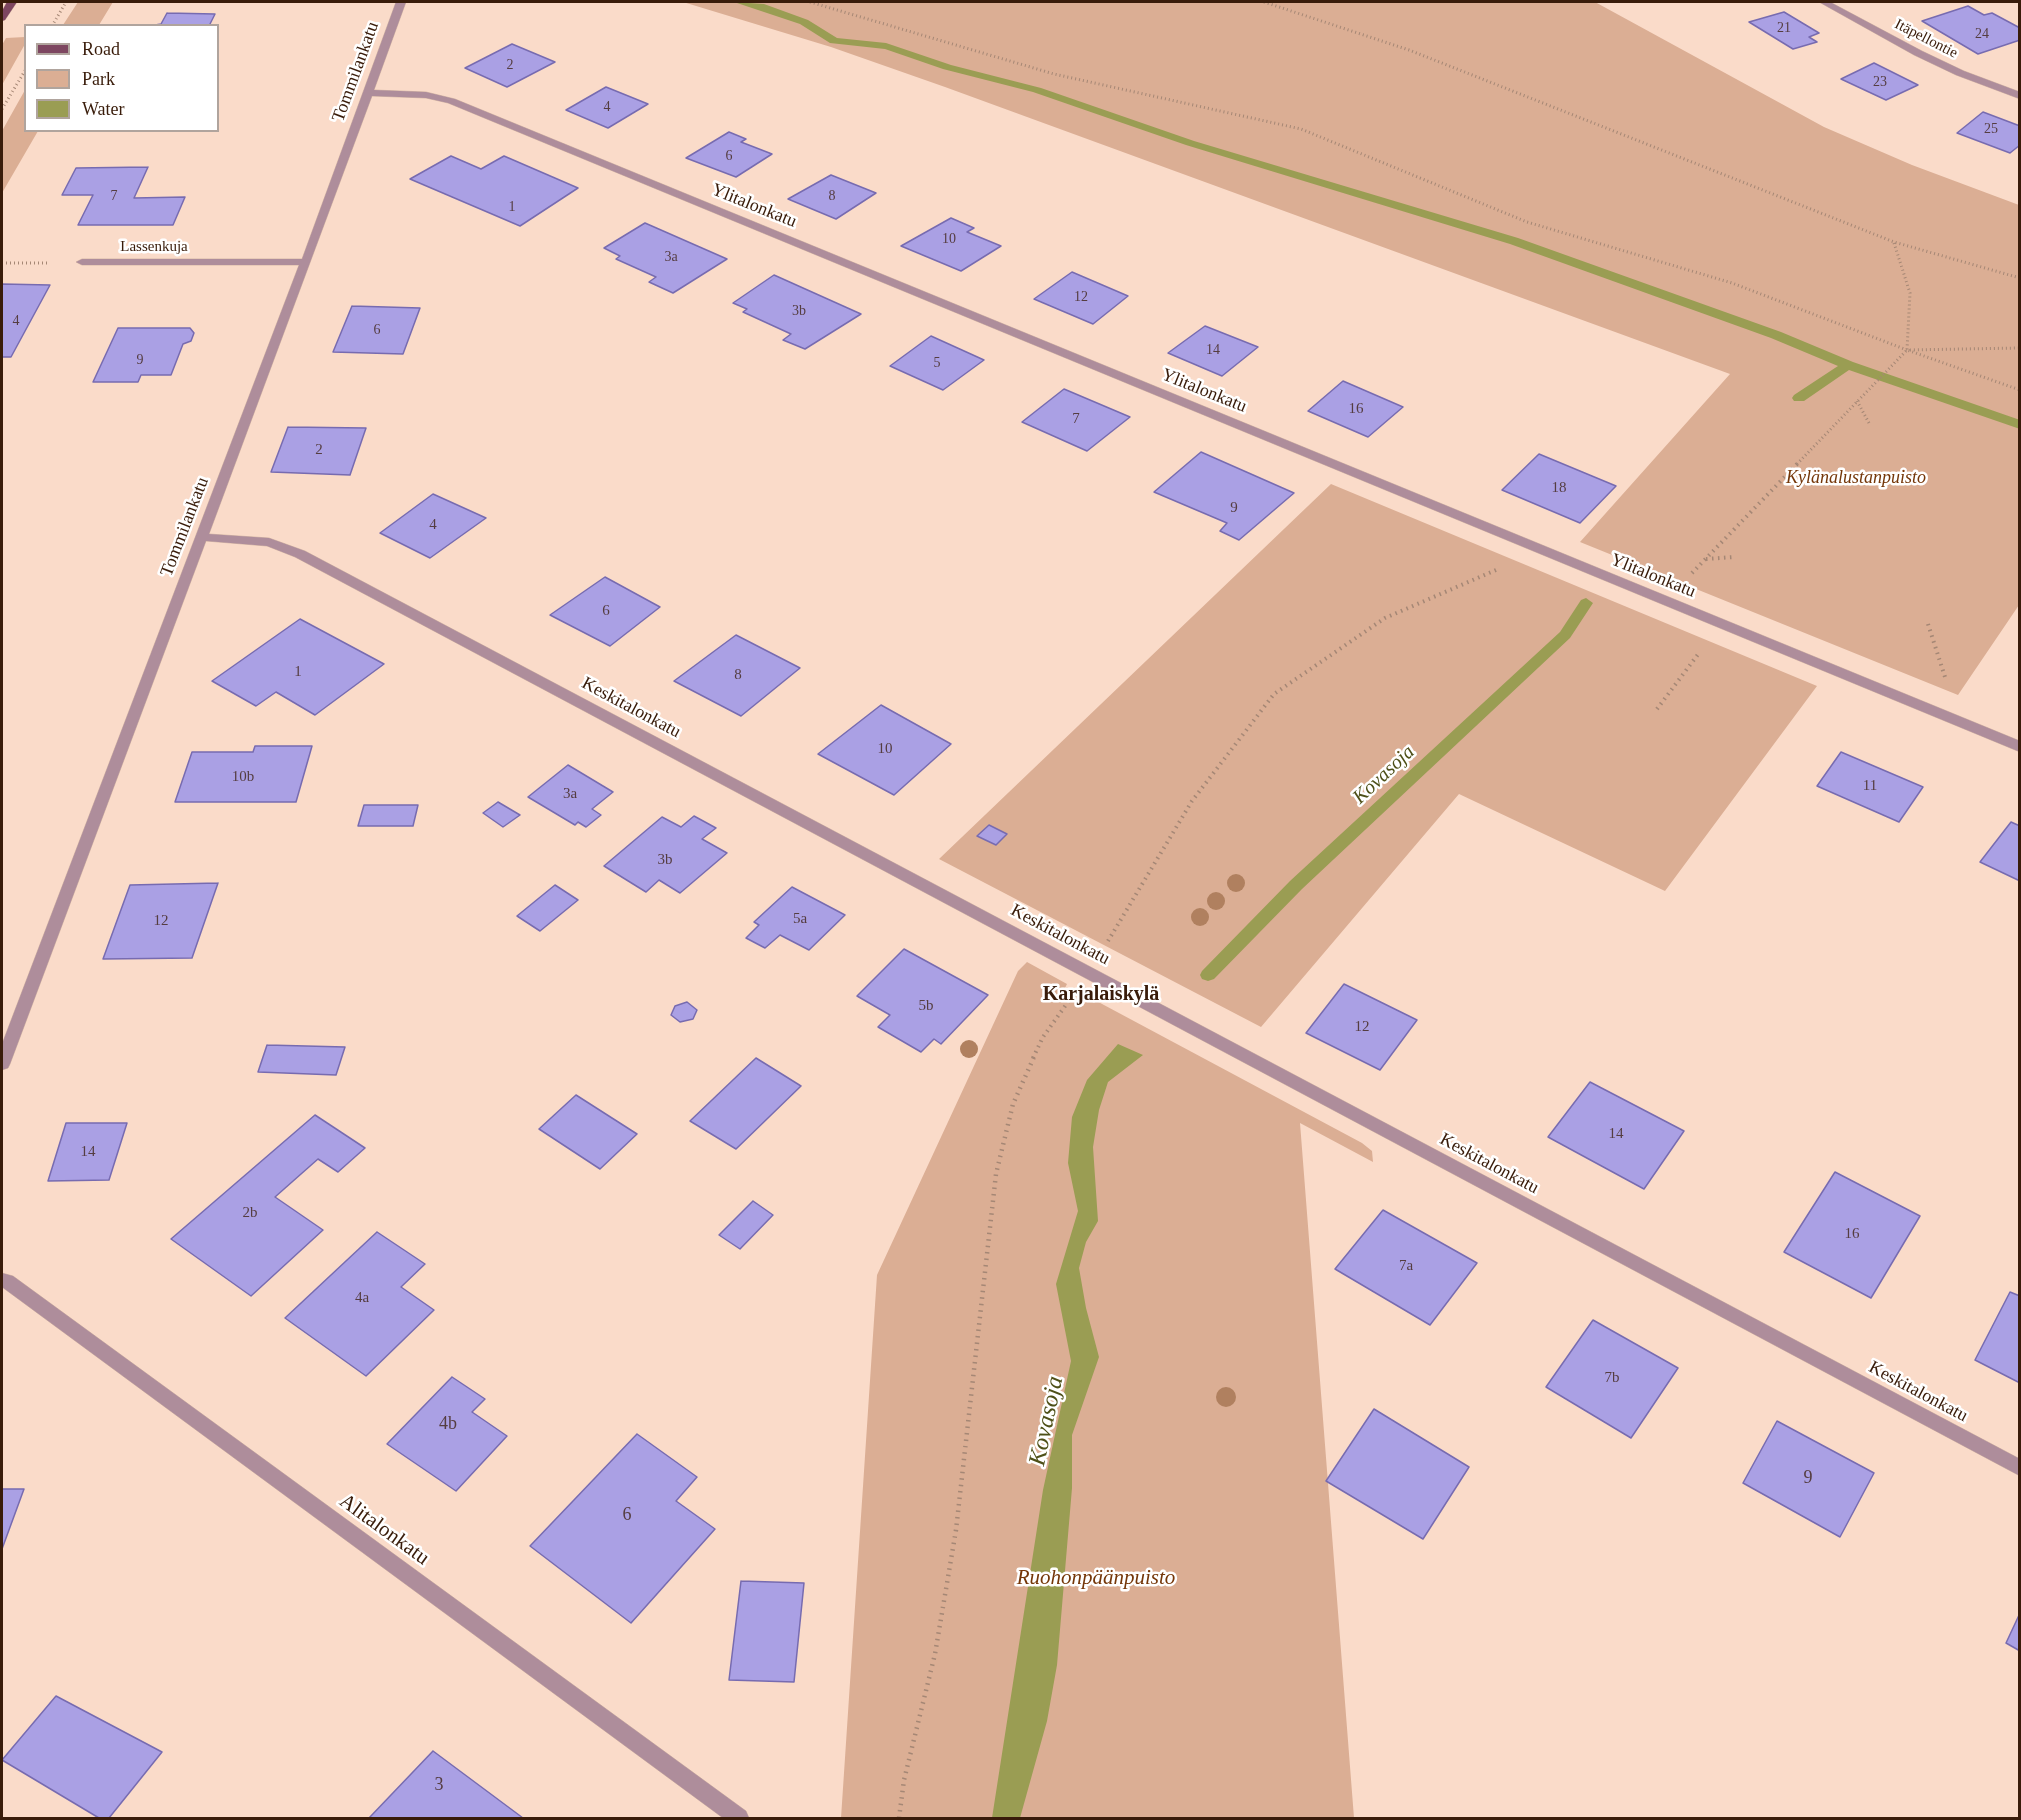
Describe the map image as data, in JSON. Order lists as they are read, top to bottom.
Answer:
{
  "streets": {
    "street": [
      "Itäpellontie",
      "Tommilankatu",
      "Ylitalonkatu",
      "Lassenkuja",
      "Keskitalonkatu",
      "Alitalonkatu"
    ]
  },
  "crossings": [
    ["Tommilankatu", "Ylitalonkatu"],
    ["Tommilankatu", "Lassenkuja"],
    ["Tommilankatu", "Keskitalonkatu"]
  ],
  "districts": ["Karjalaiskylä"],
  "water": ["Kovasoja"],
  "parks": ["Kylänalustanpuisto", "Ruohonpäänpuisto"],
  "house_numbers": [
    "21",
    "24",
    "2",
    "23",
    "4",
    "25",
    "6",
    "7",
    "8",
    "1",
    "10",
    "3a",
    "12",
    "3b",
    "4",
    "6",
    "14",
    "9",
    "5",
    "16",
    "7",
    "2",
    "18",
    "9",
    "4",
    "6",
    "1",
    "8",
    "10",
    "10b",
    "11",
    "3a",
    "3b",
    "5a",
    "12",
    "5b",
    "12",
    "14",
    "14",
    "2b",
    "16",
    "7a",
    "4a",
    "7b",
    "4b",
    "9",
    "6",
    "3"
  ],
  "legend": ["Road", "Park", "Water"]
}
